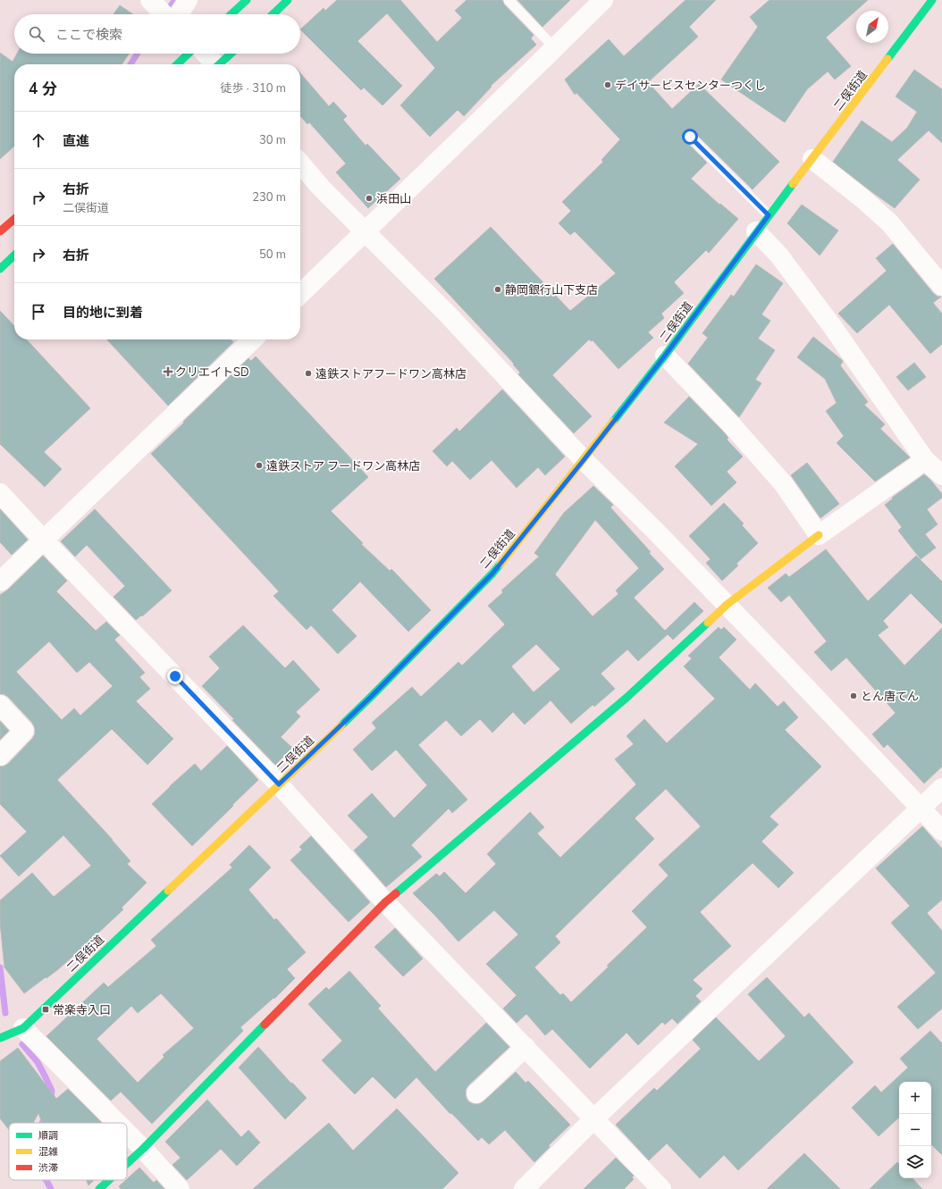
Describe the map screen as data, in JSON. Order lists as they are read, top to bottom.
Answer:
{
  "streets": {
    "main road": ["二俣街道"]
  },
  "places": {
    "other": [
      "デイサービスセンターつくし",
      "浜田山",
      "静岡銀行山下支店",
      "遠鉄ストアフードワン高林店",
      "遠鉄ストア フードワン高林店",
      "とん唐てん"
    ],
    "health": ["クリエイトSD"],
    "transit": ["常楽寺入口"]
  },
  "legend": ["順調", "混雑", "渋滞"],
  "north": "top right",
  "page": {
    "search": "ここで検索",
    "heading": ["4 分", "徒歩 · 310 m"],
    "list": [
      ["直進", "30 m"],
      ["右折", "二俣街道", "230 m"],
      ["右折", "50 m"],
      "目的地に到着"
    ],
    "map_buttons": ["+", "−"]
  }
}
